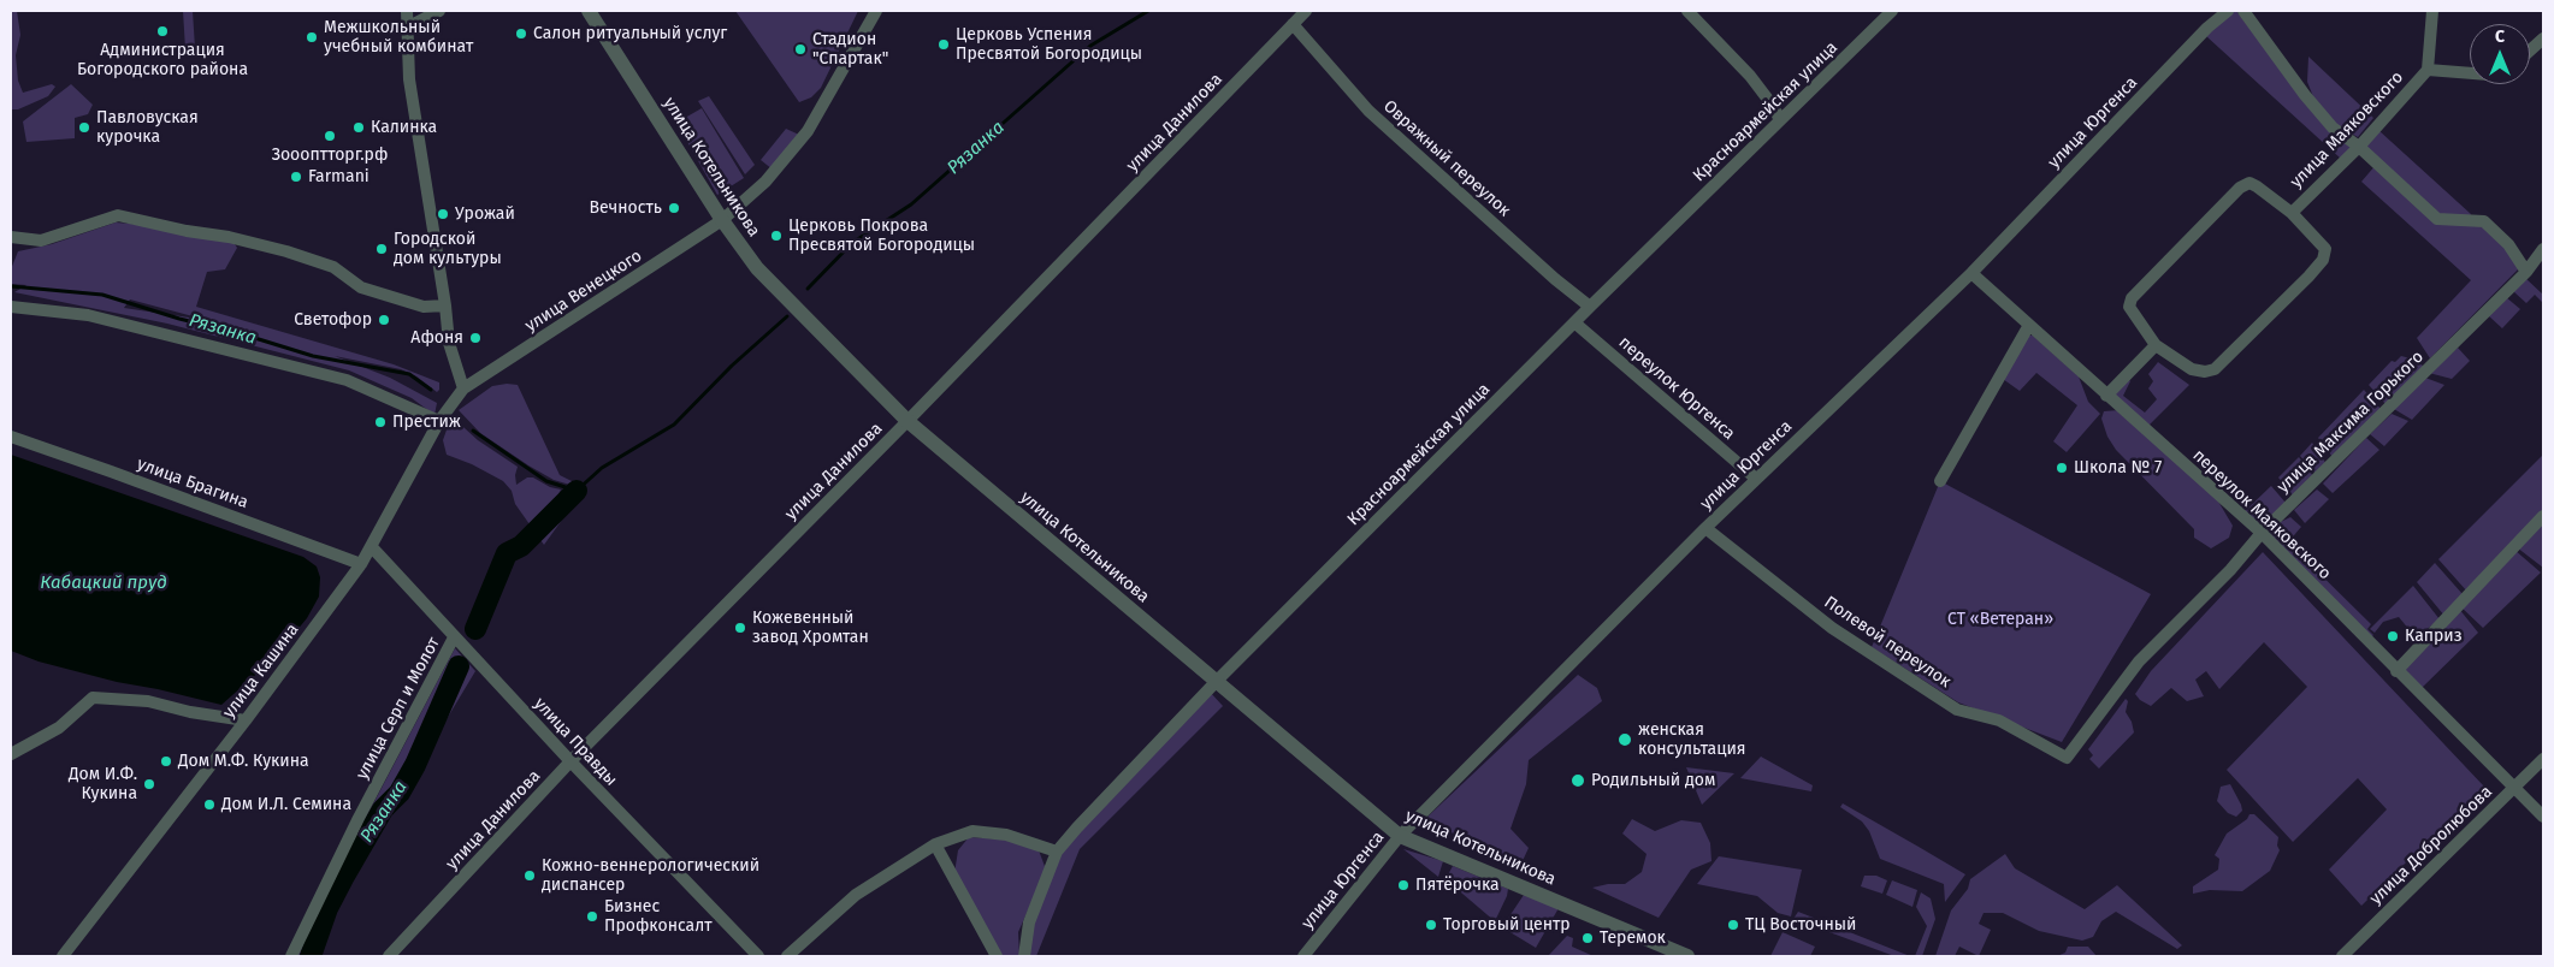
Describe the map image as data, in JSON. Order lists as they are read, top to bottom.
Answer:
{
  "streets": {
    "street": [
      "Красноармейская улица",
      "улица Данилова",
      "улица Юргенса",
      "улица Маяковского",
      "Овражный переулок",
      "улица Котельникова",
      "улица Венецкого",
      "переулок Юргенса",
      "улица Максима Горького",
      "улица Брагина",
      "переулок Маяковского",
      "Полевой переулок",
      "улица Кашина",
      "улица Серп и Молот",
      "улица Правды",
      "улица Добролюбова"
    ]
  },
  "crossings": [
    ["Красноармейская улица", "Овражный переулок"],
    ["Красноармейская улица", "улица Котельникова"],
    ["Красноармейская улица", "переулок Юргенса"],
    ["улица Данилова", "Овражный переулок"],
    ["улица Данилова", "улица Котельникова"],
    ["улица Данилова", "улица Правды"],
    ["улица Юргенса", "улица Котельникова"],
    ["улица Юргенса", "переулок Юргенса"],
    ["улица Юргенса", "переулок Маяковского"],
    ["улица Юргенса", "Полевой переулок"],
    ["улица Котельникова", "улица Венецкого"],
    ["улица Венецкого", "улица Кашина"],
    ["улица Максима Горького", "переулок Маяковского"],
    ["улица Максима Горького", "Полевой переулок"],
    ["улица Брагина", "улица Кашина"],
    ["переулок Маяковского", "улица Добролюбова"],
    ["улица Кашина", "улица Правды"],
    ["улица Серп и Молот", "улица Правды"]
  ],
  "water": ["Рязанка", "Кабацкий пруд"],
  "parks": ["СТ «Ветеран»"],
  "places": [
    "Администрация Богородского района",
    "Салон ритуальный услуг",
    "Межшкольный учебный комбинат",
    "Церковь Успения Пресвятой Богородицы",
    "Стадион \"Спартак\"",
    "Павловуская курочка",
    "Калинка",
    "Зоооптторг.рф",
    "Farmani",
    "Вечность",
    "Урожай",
    "Церковь Покрова Пресвятой Богородицы",
    "Городской дом культуры",
    "Светофор",
    "Афоня",
    "Престиж",
    "Школа № 7",
    "Кожевенный завод Хромтан",
    "Каприз",
    "женская консультация",
    "Дом М.Ф. Кукина",
    "Родильный дом",
    "Дом И.Ф. Кукина",
    "Дом И.Л. Семина",
    "Кожно-веннерологический диспансер",
    "Пятёрочка",
    "Бизнес Профконсалт",
    "Торговый центр",
    "ТЦ Восточный",
    "Теремок"
  ],
  "north": "top"
}
